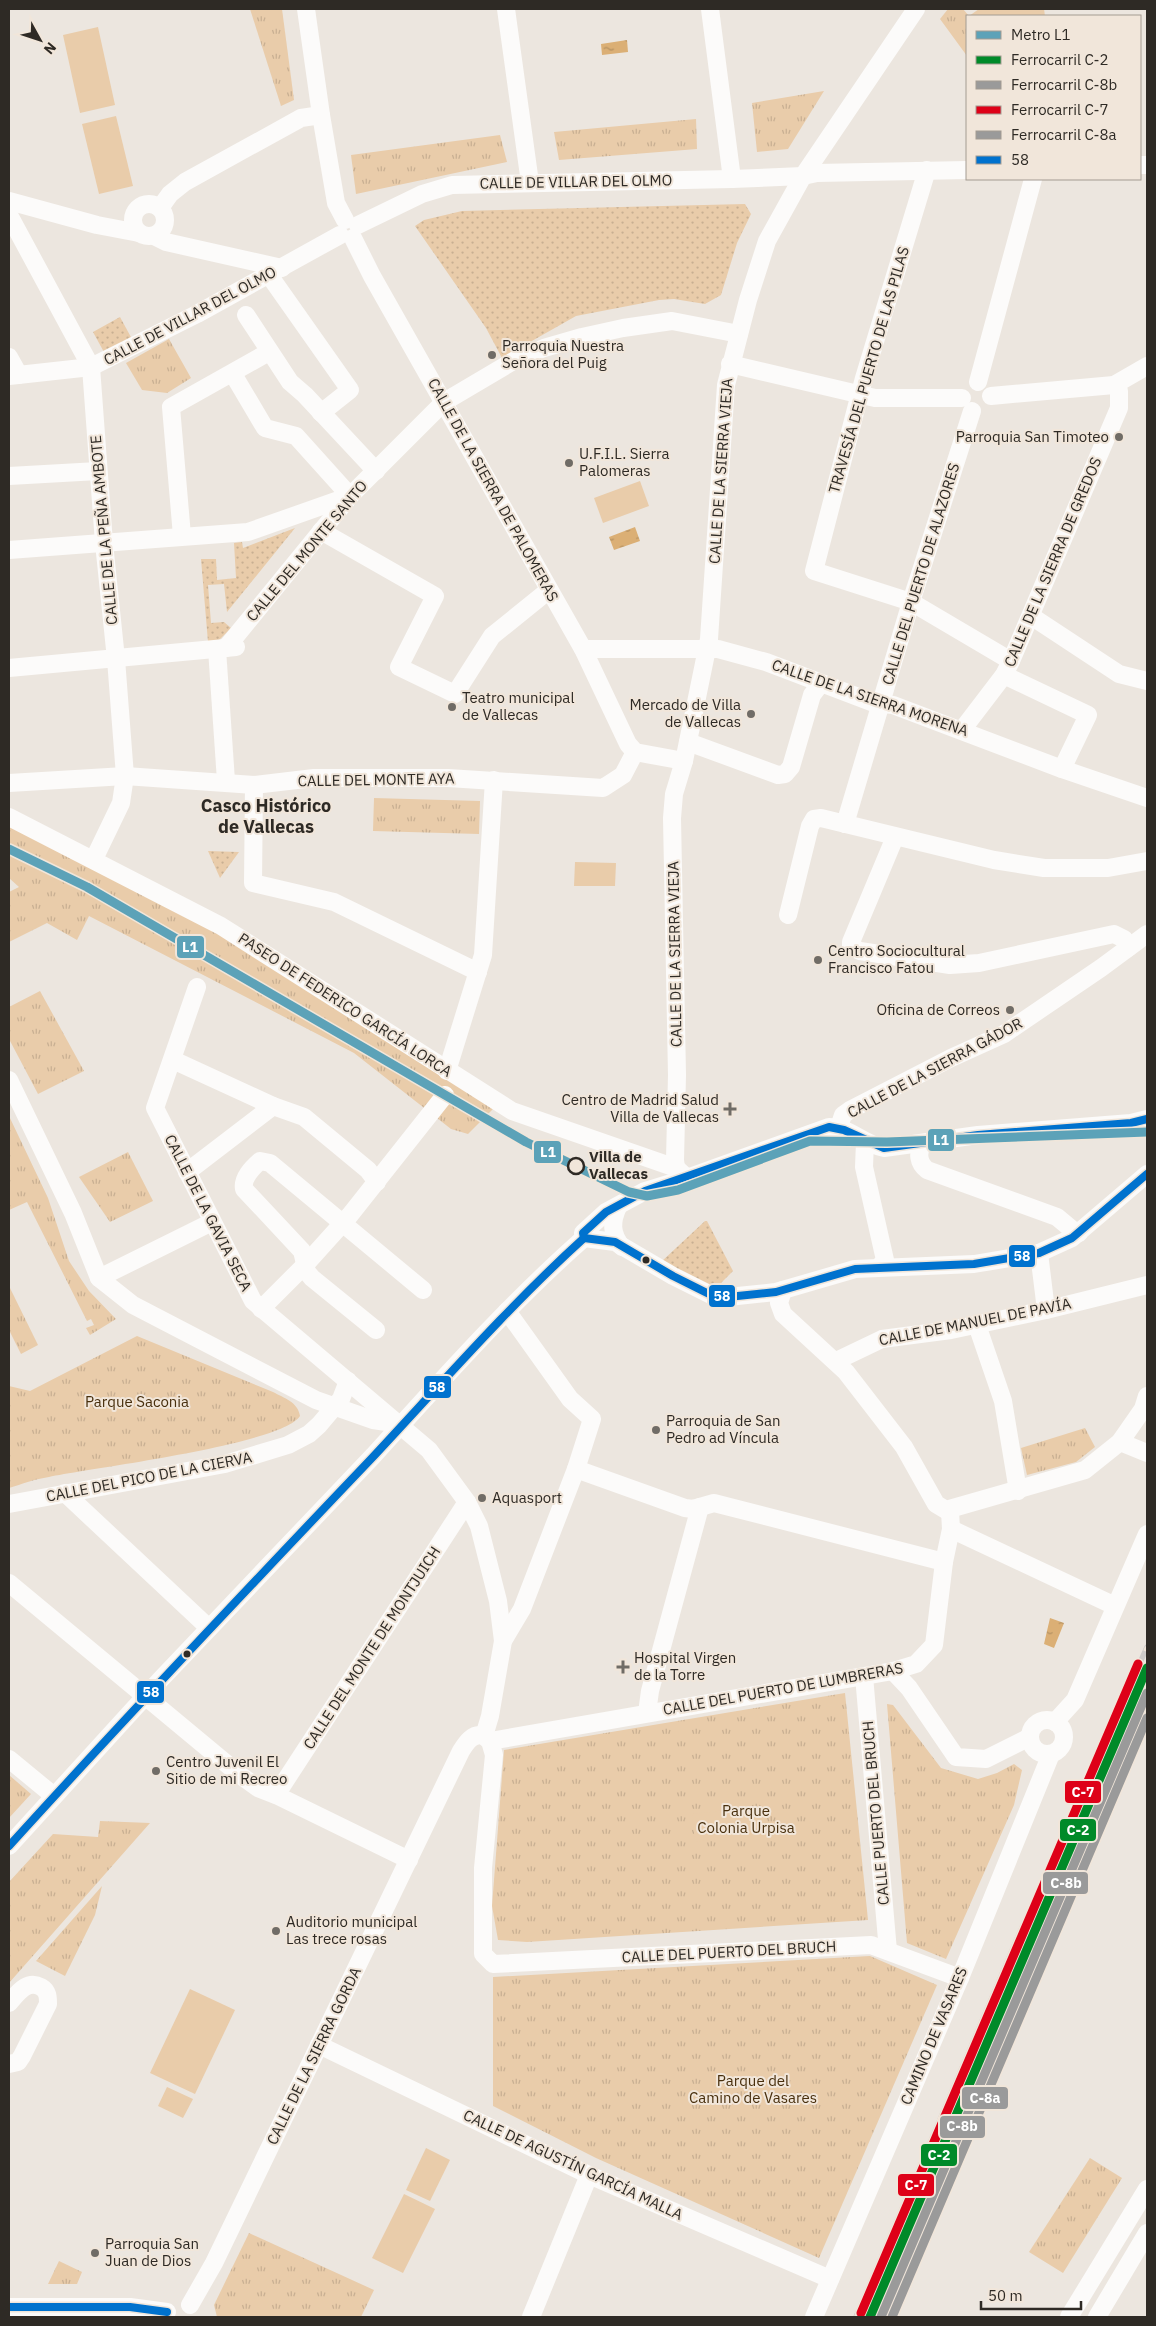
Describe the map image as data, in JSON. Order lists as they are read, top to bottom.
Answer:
{
  "streets": {
    "street": [
      "CALLE DE VILLAR DEL OLMO",
      "TRAVESÍA DEL PUERTO DE LAS PILAS",
      "CALLE DE LA SIERRA VIEJA",
      "CALLE DE LA SIERRA DE PALOMERAS",
      "CALLE DE LA PEÑA AMBOTE",
      "CALLE DEL MONTE SANTO",
      "CALLE DE LA SIERRA DE GREDOS",
      "CALLE DEL PUERTO DE ALAZORES",
      "CALLE DE LA SIERRA MORENA",
      "CALLE DEL MONTE AYA",
      "PASEO DE FEDERICO GARCÍA LORCA",
      "CALLE DE LA SIERRA GÁDOR",
      "CALLE DE LA GAVIA SECA",
      "CALLE DE MANUEL DE PAVÍA",
      "CALLE DEL PICO DE LA CIERVA",
      "CALLE DEL MONTE DE MONTJUICH",
      "CALLE DEL PUERTO DE LUMBRERAS",
      "CALLE PUERTO DEL BRUCH",
      "CALLE DEL PUERTO DEL BRUCH",
      "CAMINO DE VASARES",
      "CALLE DE LA SIERRA GORDA",
      "CALLE DE AGUSTÍN GARCÍA MALLA"
    ]
  },
  "crossings": [
    ["CALLE DE VILLAR DEL OLMO", "TRAVESÍA DEL PUERTO DE LAS PILAS"],
    ["CALLE DE VILLAR DEL OLMO", "CALLE DE LA SIERRA VIEJA"],
    ["CALLE DE VILLAR DEL OLMO", "CALLE DE LA SIERRA DE PALOMERAS"],
    ["CALLE DE VILLAR DEL OLMO", "CALLE DE LA PEÑA AMBOTE"],
    ["TRAVESÍA DEL PUERTO DE LAS PILAS", "CALLE DEL PUERTO DE ALAZORES"],
    ["CALLE DE LA SIERRA VIEJA", "CALLE DEL MONTE SANTO"],
    ["CALLE DE LA SIERRA VIEJA", "CALLE DE LA SIERRA MORENA"],
    ["CALLE DE LA SIERRA VIEJA", "PASEO DE FEDERICO GARCÍA LORCA"],
    ["CALLE DE LA SIERRA VIEJA", "CALLE DE LA SIERRA GÁDOR"],
    ["CALLE DE LA SIERRA DE PALOMERAS", "CALLE DEL MONTE SANTO"],
    ["CALLE DE LA SIERRA DE PALOMERAS", "CALLE DE LA SIERRA MORENA"],
    ["CALLE DE LA SIERRA DE PALOMERAS", "CALLE DEL MONTE AYA"],
    ["CALLE DE LA PEÑA AMBOTE", "CALLE DEL MONTE AYA"],
    ["CALLE DE LA PEÑA AMBOTE", "PASEO DE FEDERICO GARCÍA LORCA"],
    ["CALLE DE LA SIERRA DE GREDOS", "CALLE DE LA SIERRA MORENA"],
    ["CALLE DEL PUERTO DE ALAZORES", "CALLE DE LA SIERRA MORENA"],
    ["PASEO DE FEDERICO GARCÍA LORCA", "CALLE DE LA SIERRA GÁDOR"],
    ["CALLE DE LA GAVIA SECA", "CALLE DEL PICO DE LA CIERVA"],
    ["CALLE DE LA GAVIA SECA", "CALLE DEL MONTE DE MONTJUICH"],
    ["CALLE DEL PUERTO DE LUMBRERAS", "CALLE PUERTO DEL BRUCH"],
    ["CALLE DEL PUERTO DE LUMBRERAS", "CALLE DEL PUERTO DEL BRUCH"],
    ["CALLE DEL PUERTO DE LUMBRERAS", "CALLE DE LA SIERRA GORDA"],
    ["CALLE PUERTO DEL BRUCH", "CALLE DEL PUERTO DEL BRUCH"],
    ["CALLE DEL PUERTO DEL BRUCH", "CAMINO DE VASARES"],
    ["CALLE DEL PUERTO DEL BRUCH", "CALLE DE LA SIERRA GORDA"],
    ["CAMINO DE VASARES", "CALLE DE AGUSTÍN GARCÍA MALLA"],
    ["CALLE DE LA SIERRA GORDA", "CALLE DE AGUSTÍN GARCÍA MALLA"]
  ],
  "districts": ["Casco Histórico de Vallecas"],
  "parks": ["Parque Saconia", "Parque Colonia Urpisa", "Parque del Camino de Vasares"],
  "places": {
    "other": [
      "Parroquia Nuestra Señora del Puig",
      "Parroquia San Timoteo",
      "U.F.I.L. Sierra Palomeras",
      "Teatro municipal de Vallecas",
      "Mercado de Villa de Vallecas",
      "Centro Sociocultural Francisco Fatou",
      "Oficina de Correos",
      "Villa de Vallecas",
      "Parroquia de San Pedro ad Víncula",
      "Aquasport",
      "Centro Juvenil El Sitio de mi Recreo",
      "Auditorio municipal Las trece rosas",
      "Parroquia San Juan de Dios"
    ],
    "health": ["Centro de Madrid Salud Villa de Vallecas", "Hospital Virgen de la Torre"]
  },
  "lines": [
    "metro line L1",
    "transit line 58",
    "rail line C-7",
    "rail line C-2",
    "rail line C-8b",
    "rail line C-8a"
  ],
  "legend": [
    "Metro L1",
    "Ferrocarril C-2",
    "Ferrocarril C-8b",
    "Ferrocarril C-7",
    "Ferrocarril C-8a",
    "58"
  ],
  "scale_bar": "50 m",
  "north": "bottom right"
}
